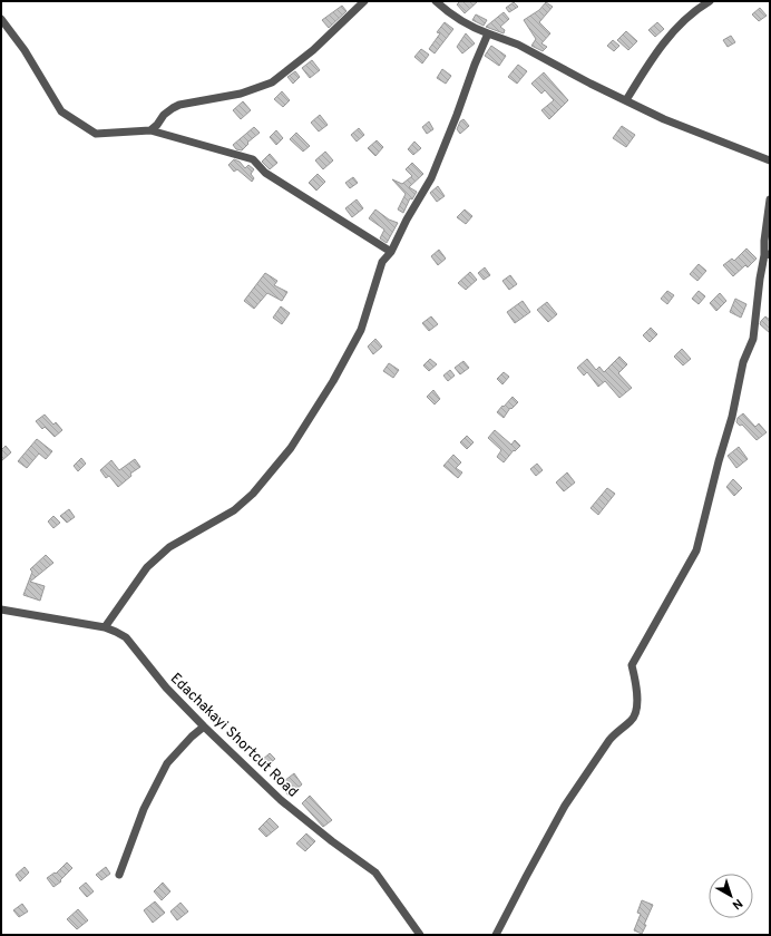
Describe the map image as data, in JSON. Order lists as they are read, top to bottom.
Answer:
{
  "streets": {
    "street": ["Edachakayi Shortcut Road"]
  },
  "north": "bottom right"
}
